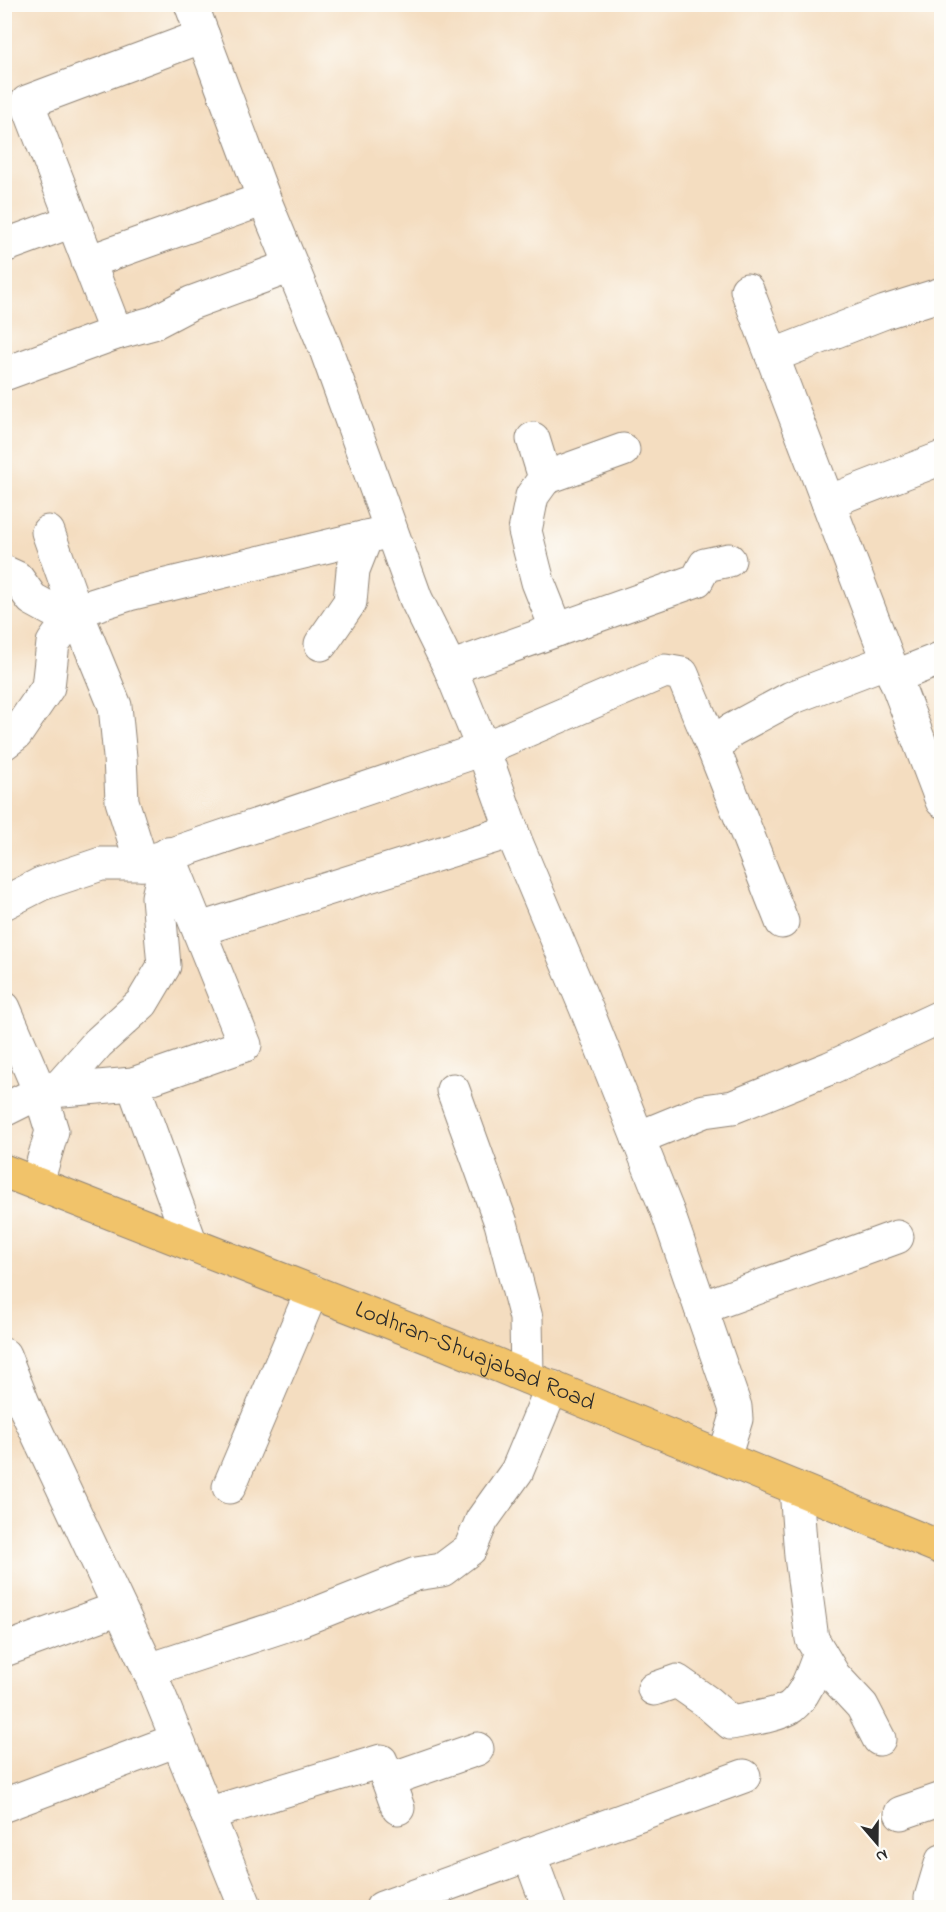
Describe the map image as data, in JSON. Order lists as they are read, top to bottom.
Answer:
{
  "streets": {
    "main road": ["Lodhran-Shuajabad Road"]
  },
  "north": "bottom"
}
